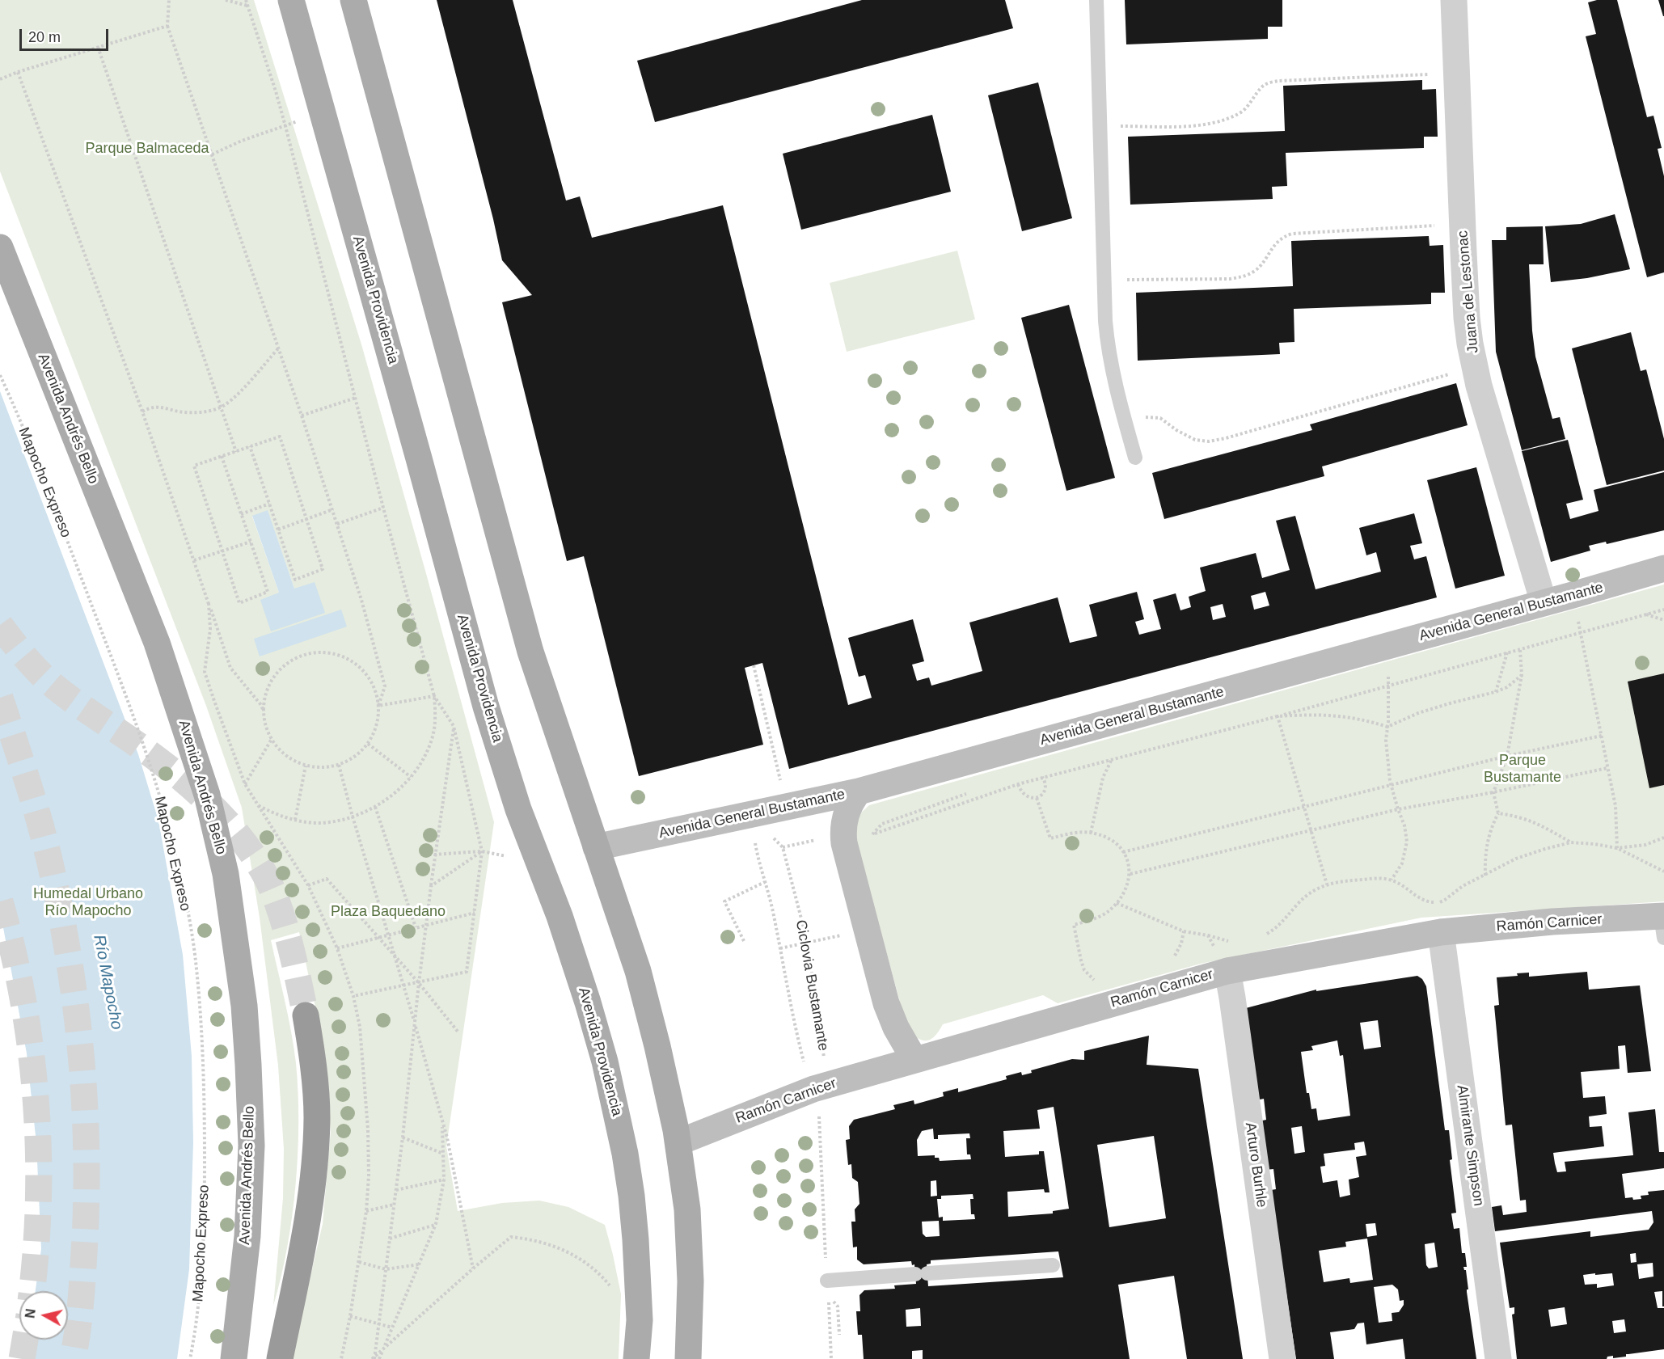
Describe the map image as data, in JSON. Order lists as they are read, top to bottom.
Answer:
{
  "streets": {
    "main road": [
      "Avenida Providencia",
      "Avenida Andrés Bello",
      "Avenida General Bustamante",
      "Ramón Carnicer"
    ],
    "street": ["Juana de Lestonac", "Almirante Simpson", "Arturo Burhle"],
    "path": ["Mapocho Expreso", "Ciclovia Bustamante"]
  },
  "crossings": [
    ["Juana de Lestonac", "Avenida General Bustamante"],
    ["Avenida General Bustamante", "Ciclovia Bustamante"],
    ["Ramón Carnicer", "Ciclovia Bustamante"],
    ["Ramón Carnicer", "Almirante Simpson"],
    ["Ramón Carnicer", "Arturo Burhle"]
  ],
  "water": ["Río Mapocho"],
  "parks": [
    "Parque Balmaceda",
    "Parque Bustamante",
    "Humedal Urbano Río Mapocho",
    "Plaza Baquedano"
  ],
  "scale_bar": "20 m",
  "north": "left"
}
